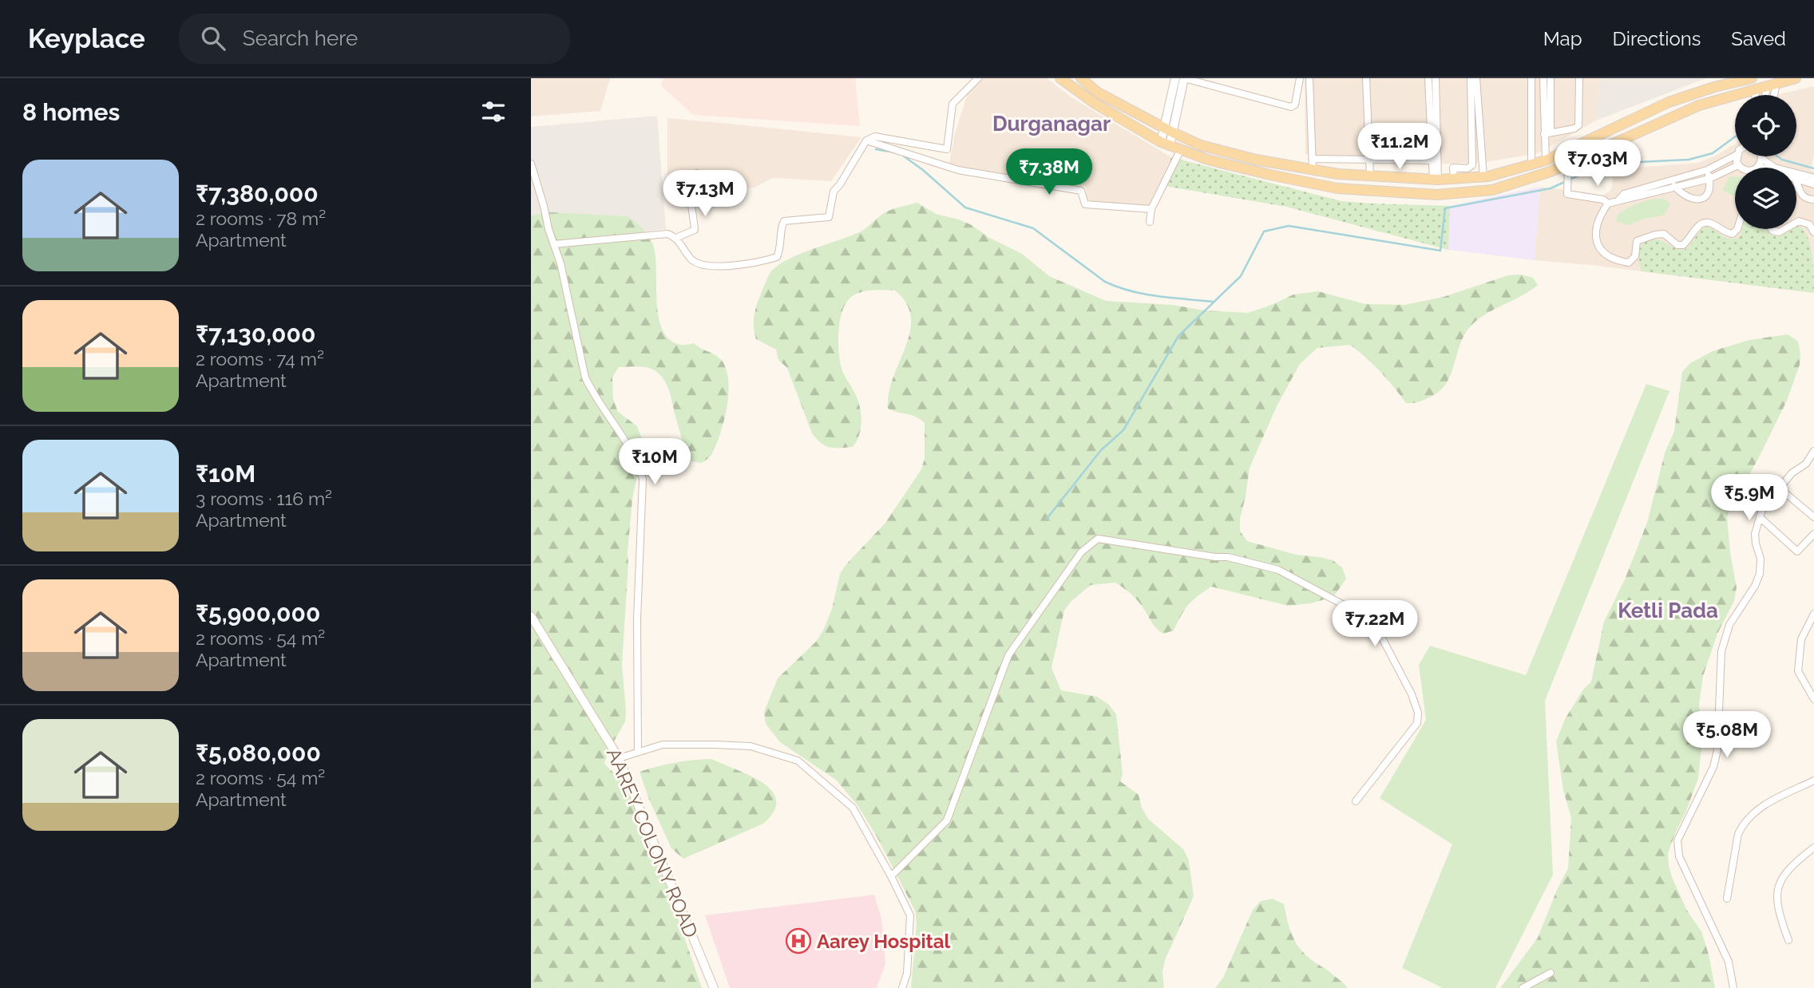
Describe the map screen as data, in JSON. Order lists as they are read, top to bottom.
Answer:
{
  "streets": {
    "main road": ["AAREY COLONY ROAD"]
  },
  "districts": ["Durganagar", "Ketli Pada"],
  "places": {
    "hospital": ["Aarey Hospital"]
  },
  "page": {
    "header": "Keyplace",
    "search": "Search here",
    "nav": ["Map", "Directions", "Saved"],
    "heading": "8 homes",
    "price": [
      "₹11.2M",
      "₹7.03M",
      "₹7.38M",
      "₹7.13M",
      "₹10M",
      "₹5.9M",
      "₹7.22M",
      "₹5.08M"
    ],
    "list": [
      {
        "name": "₹7,380,000",
        "note": "2 rooms · 78 m² · Apartment"
      },
      {
        "name": "₹7,130,000",
        "note": "2 rooms · 74 m² · Apartment"
      },
      {
        "name": "₹10M",
        "note": "3 rooms · 116 m² · Apartment"
      },
      {
        "name": "₹5,900,000",
        "note": "2 rooms · 54 m² · Apartment"
      },
      {
        "name": "₹5,080,000",
        "note": "2 rooms · 54 m² · Apartment"
      }
    ]
  }
}
